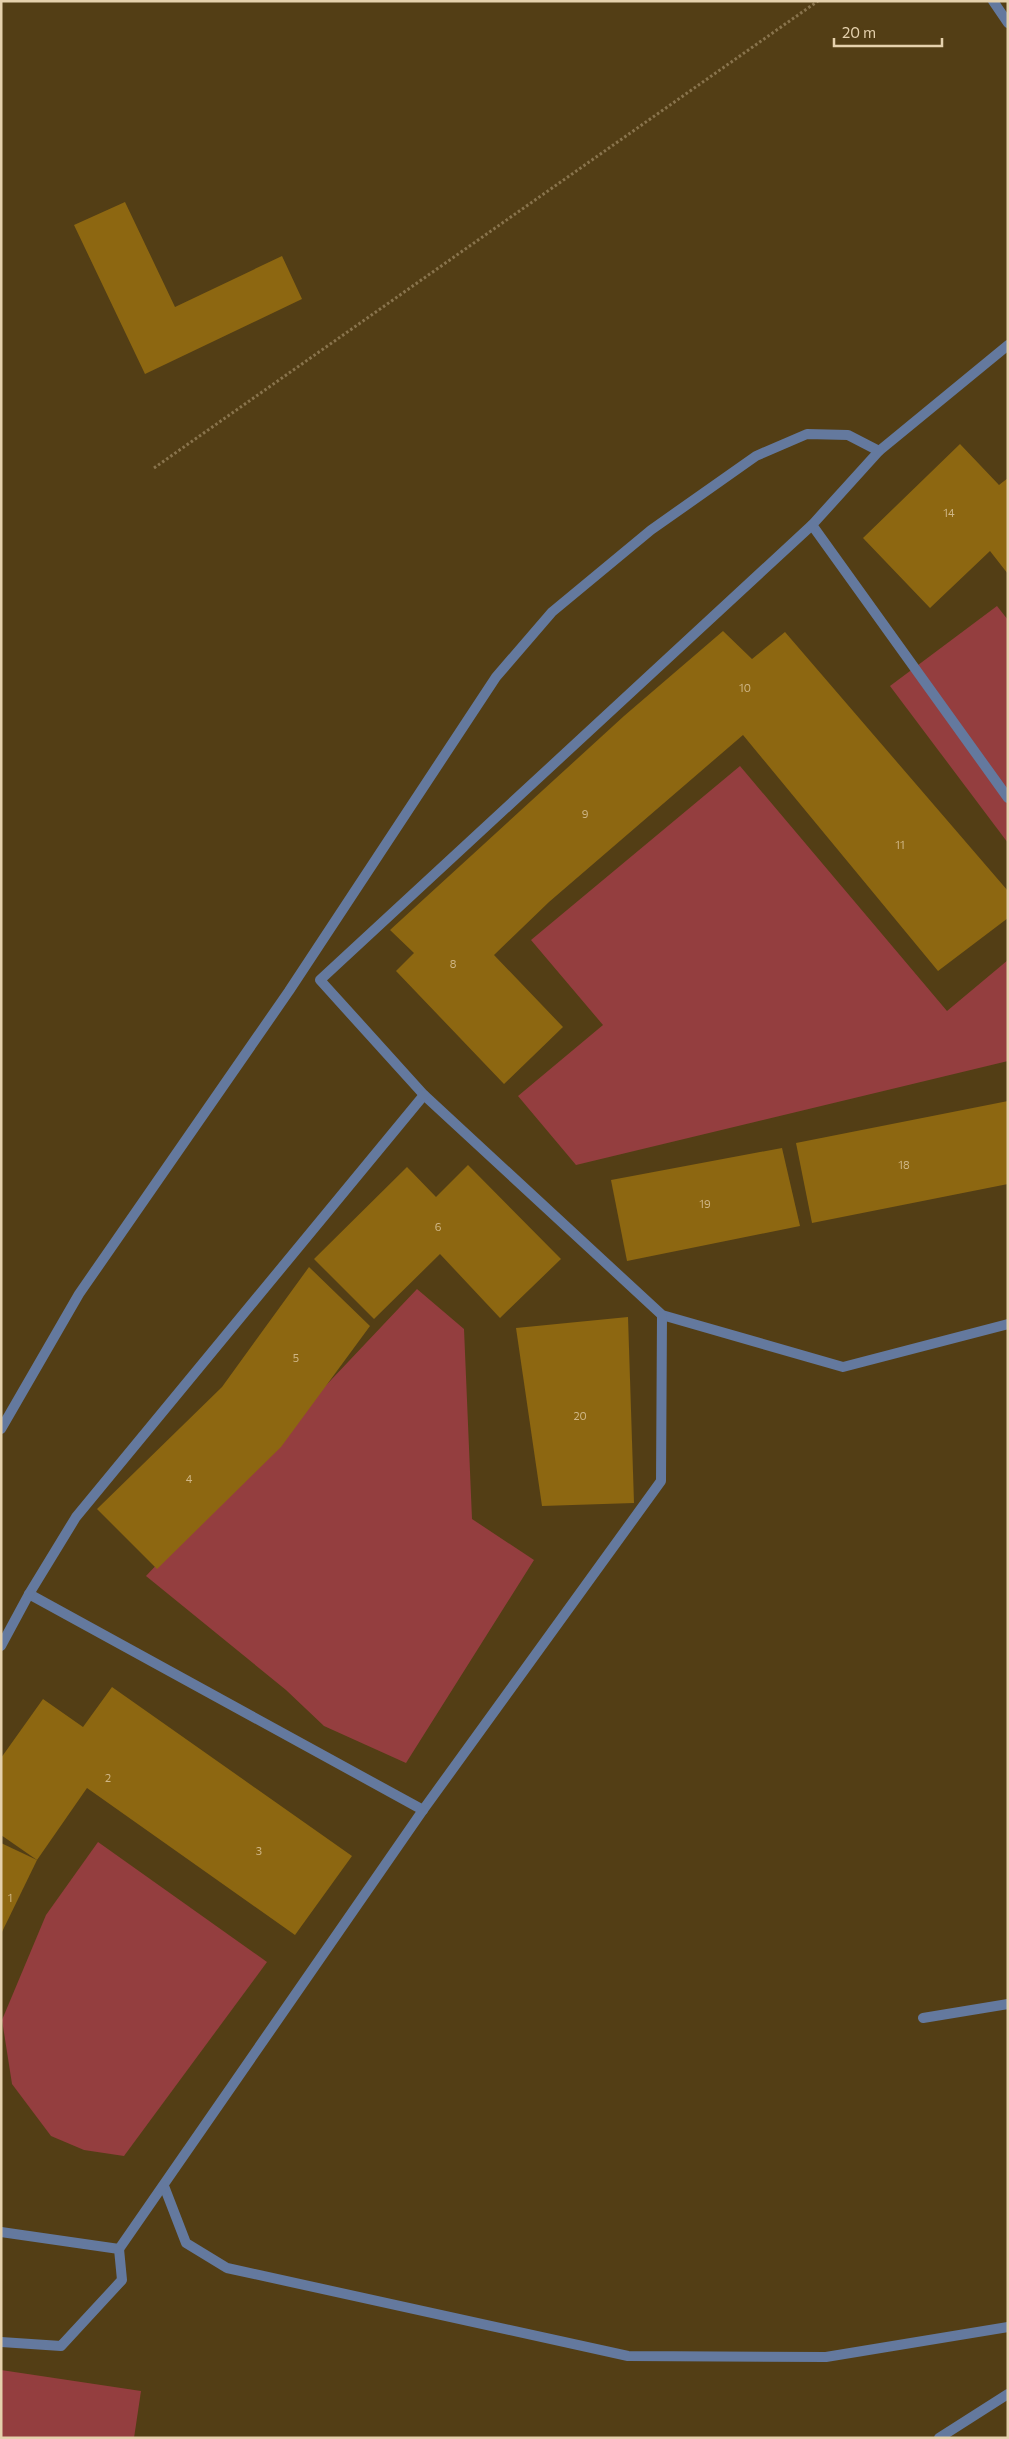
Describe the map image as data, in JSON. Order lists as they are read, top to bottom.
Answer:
{
  "house_numbers": [
    "14",
    "10",
    "9",
    "11",
    "8",
    "18",
    "19",
    "6",
    "5",
    "20",
    "4",
    "2",
    "3",
    "1"
  ],
  "scale_bar": "20 m"
}
